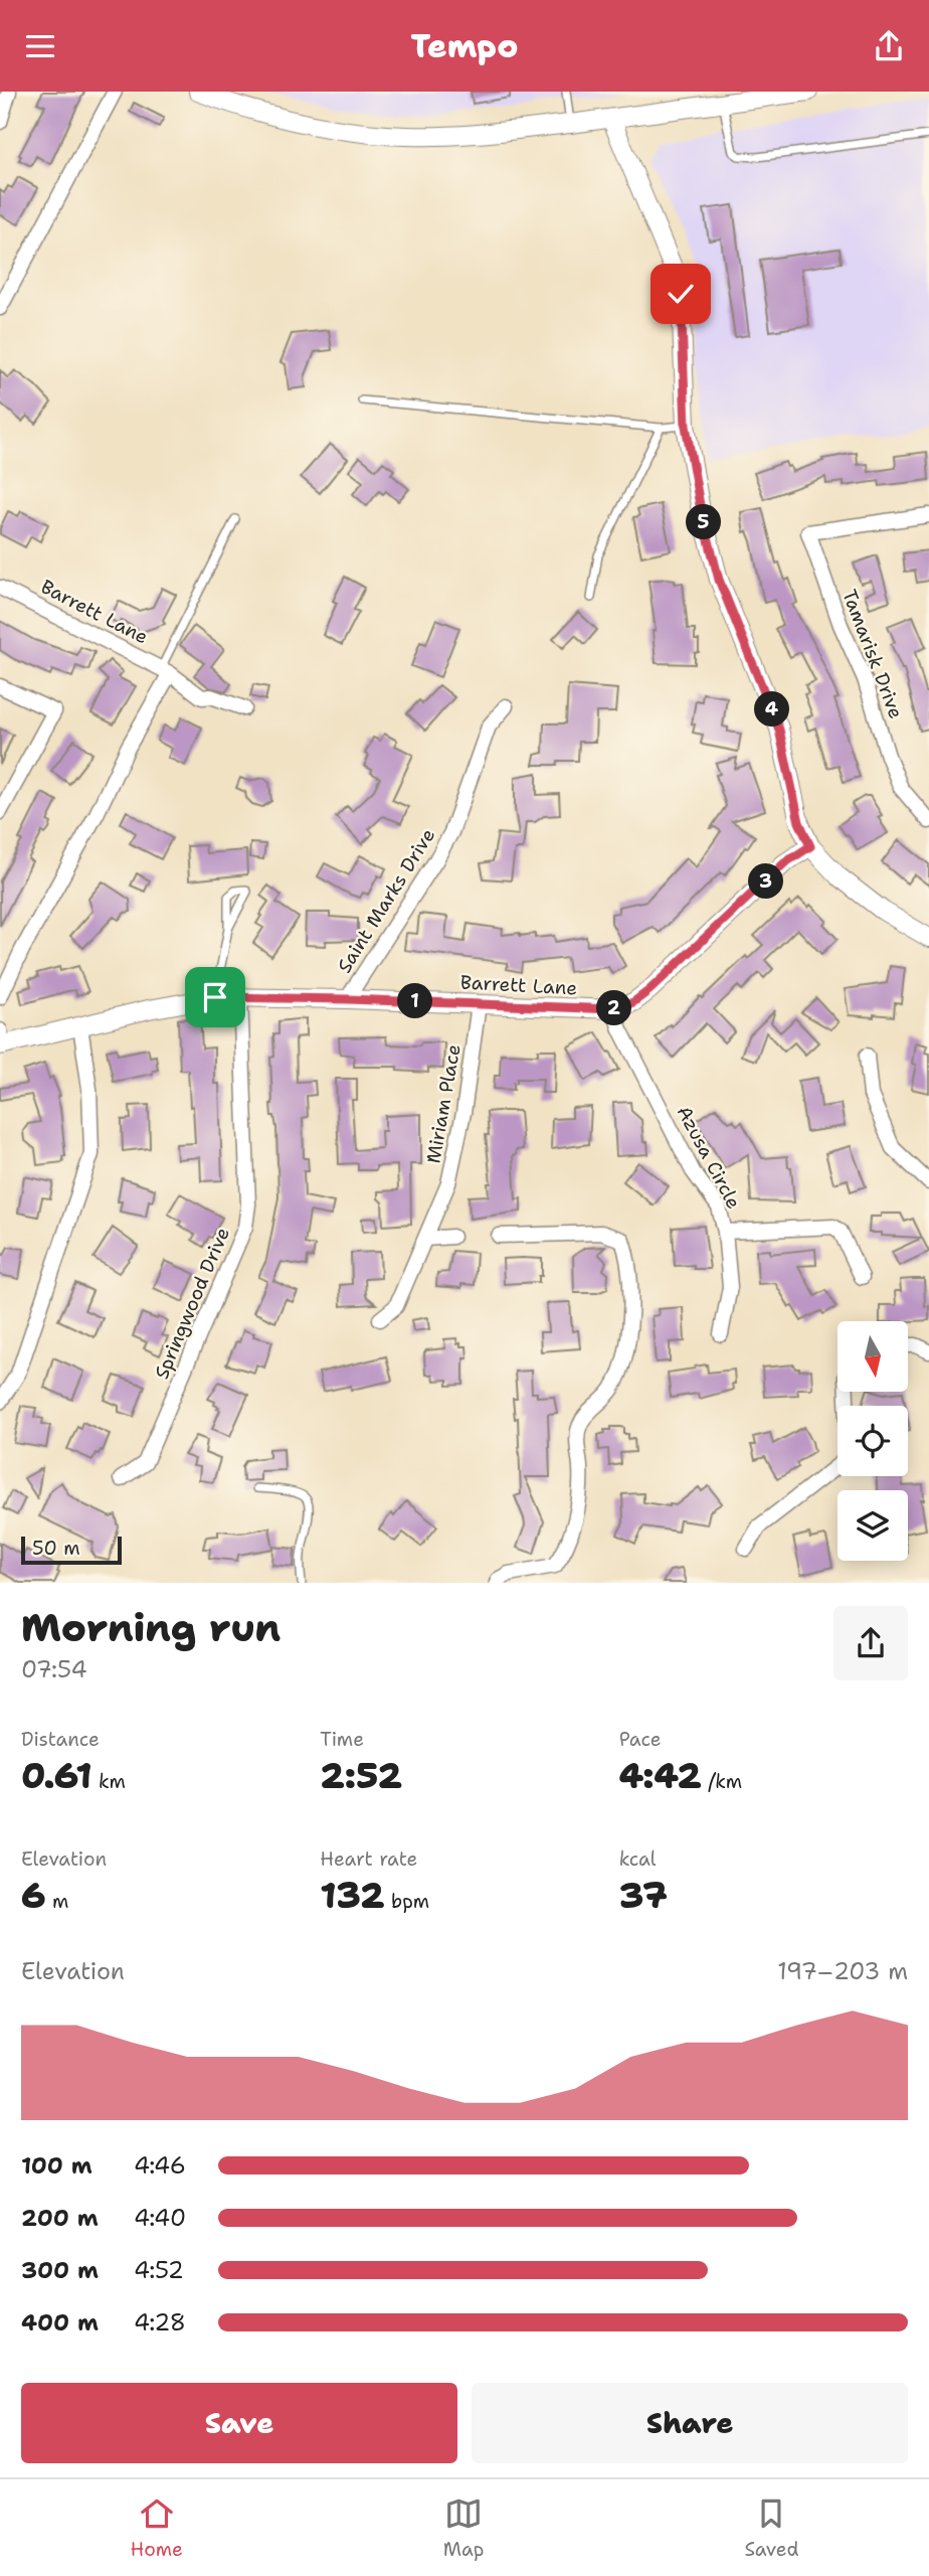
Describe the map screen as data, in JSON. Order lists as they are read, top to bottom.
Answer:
{
  "streets": {
    "street": [
      "Barrett Lane",
      "Tamarisk Drive",
      "Saint Marks Drive",
      "Miriam Place",
      "Azusa Circle",
      "Springwood Drive"
    ]
  },
  "crossings": [
    ["Barrett Lane", "Saint Marks Drive"],
    ["Barrett Lane", "Miriam Place"],
    ["Barrett Lane", "Azusa Circle"],
    ["Barrett Lane", "Springwood Drive"]
  ],
  "scale_bar": "50 m",
  "north": "bottom",
  "page": {
    "header": "Tempo",
    "pins": [
      "5",
      "4",
      "3",
      "1",
      "2"
    ],
    "scale": "50 m",
    "heading": ["Morning run", "07:54"],
    "stats": [
      ["Distance", "0.61 km"],
      ["Time", "2:52"],
      ["Pace", "4:42 /km"],
      ["Elevation", "6 m"],
      ["Heart rate", "132 bpm"],
      ["kcal", "37"]
    ],
    "chart": ["Elevation", "197–203 m"],
    "list": [
      {
        "name": "100 m",
        "note": "4:46"
      },
      {
        "name": "200 m",
        "note": "4:40"
      },
      {
        "name": "300 m",
        "note": "4:52"
      },
      {
        "name": "400 m",
        "note": "4:28"
      }
    ],
    "buttons": ["Save", "Share"],
    "tabs": ["Home", "Map", "Saved"]
  }
}
